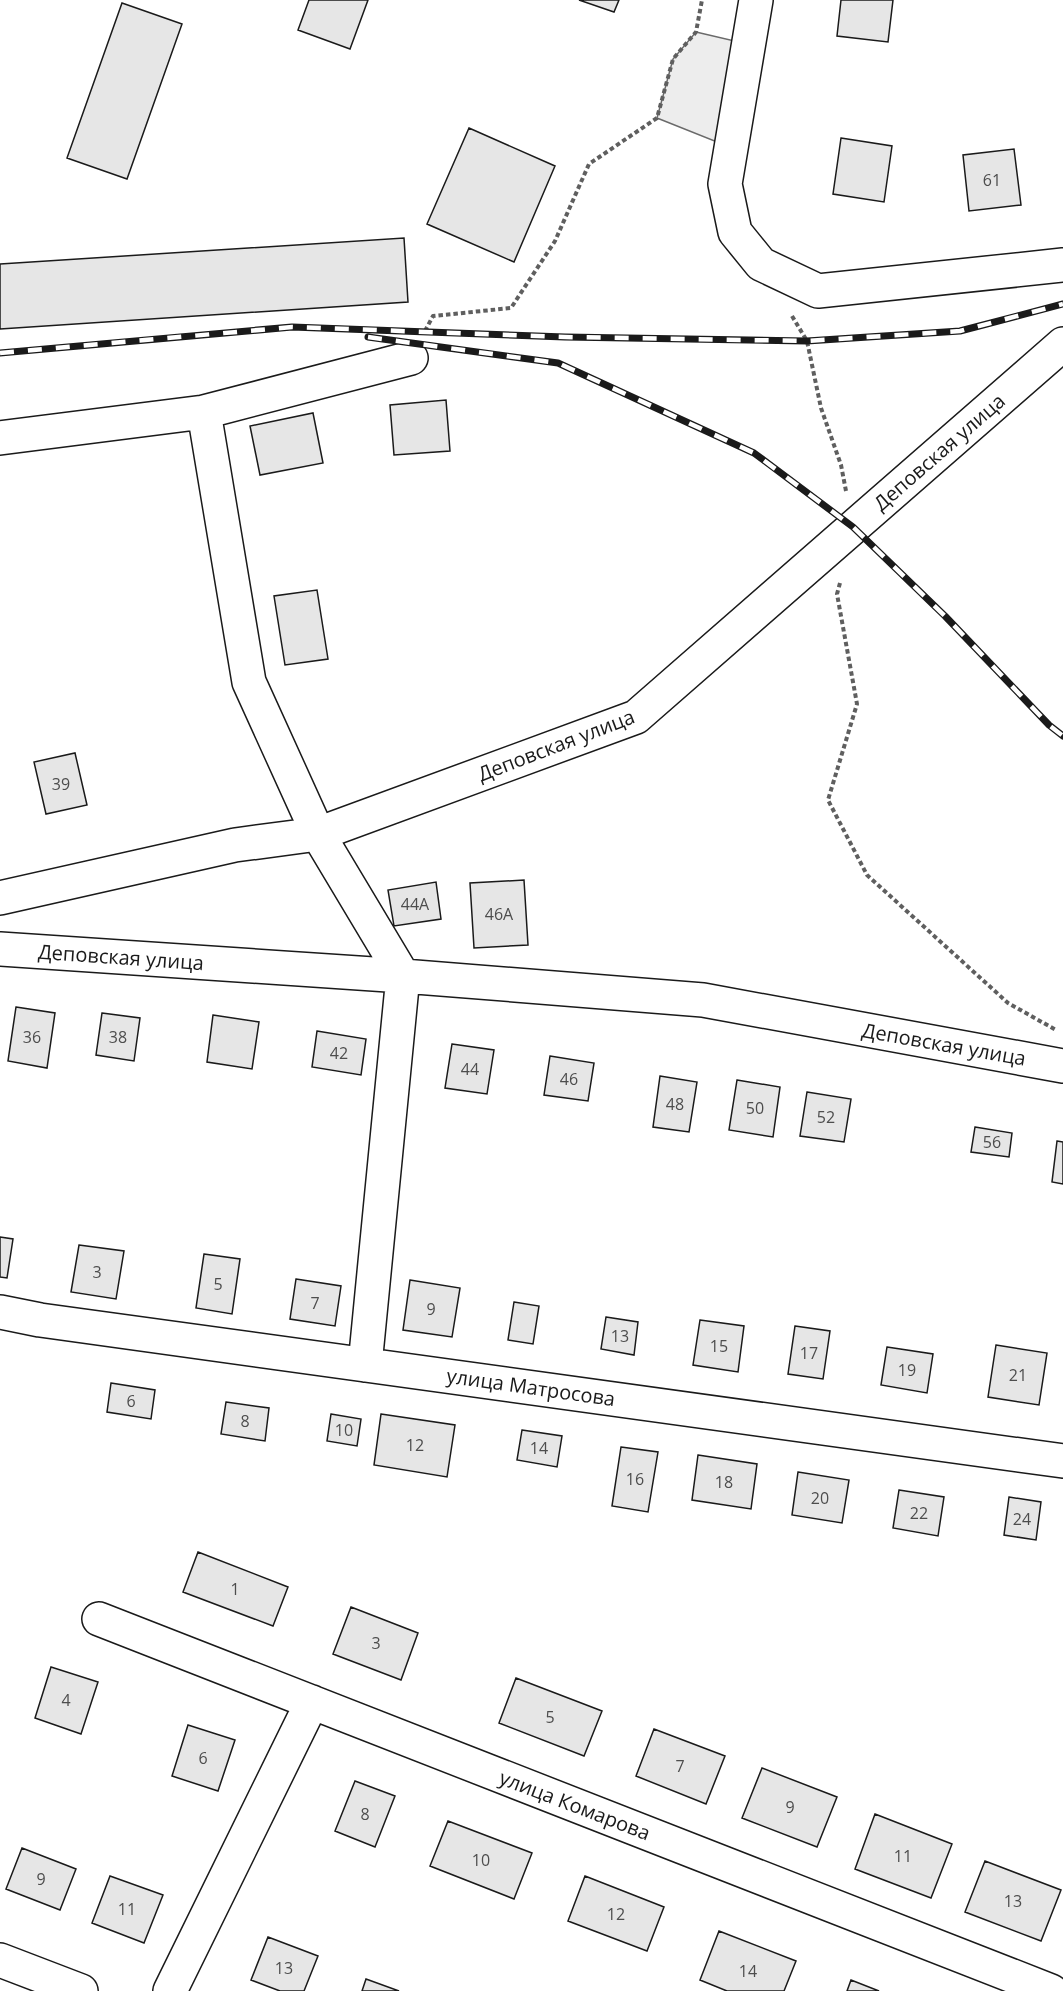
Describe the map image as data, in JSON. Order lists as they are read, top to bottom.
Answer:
{
  "streets": {
    "street": ["Деповская улица", "улица Матросова", "улица Комарова"]
  },
  "house_numbers": [
    "61",
    "39",
    "44А",
    "46А",
    "36",
    "38",
    "42",
    "44",
    "46",
    "48",
    "50",
    "52",
    "56",
    "3",
    "5",
    "7",
    "9",
    "13",
    "15",
    "17",
    "19",
    "21",
    "6",
    "8",
    "10",
    "12",
    "14",
    "16",
    "18",
    "20",
    "22",
    "24",
    "1",
    "3",
    "4",
    "5",
    "6",
    "7",
    "9",
    "8",
    "11",
    "10",
    "9",
    "13",
    "11",
    "12",
    "13",
    "14"
  ]
}
